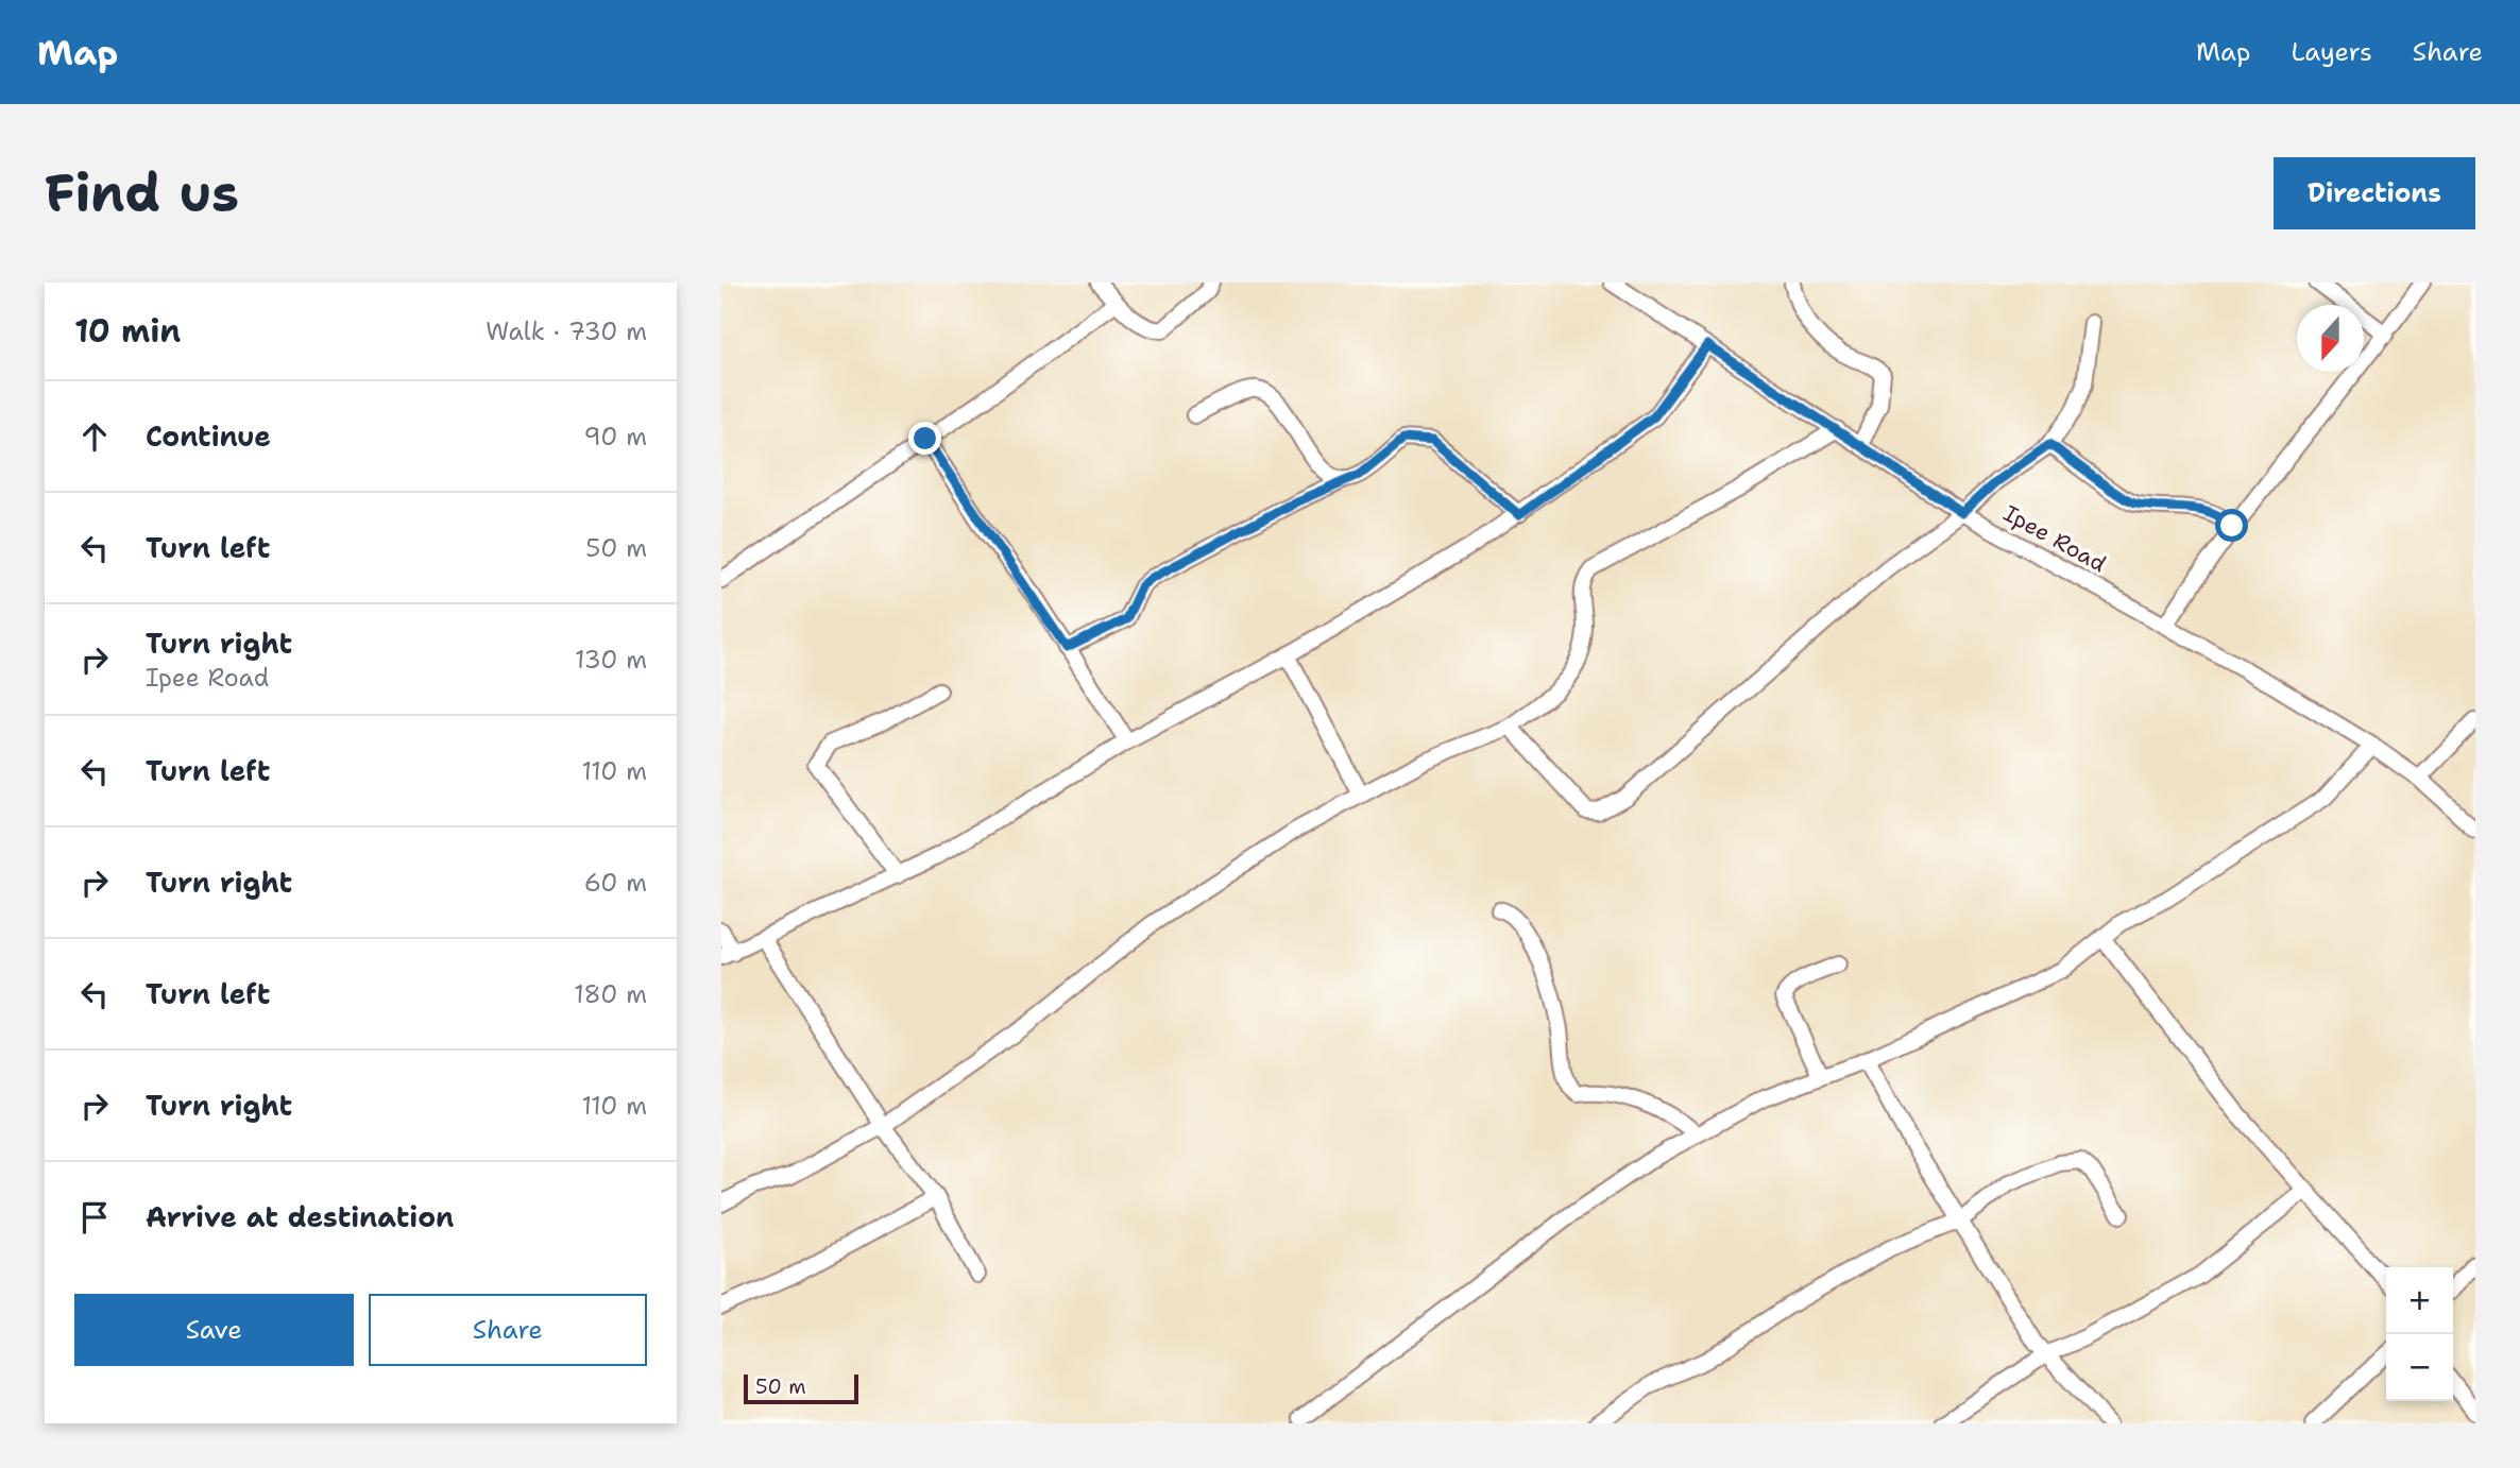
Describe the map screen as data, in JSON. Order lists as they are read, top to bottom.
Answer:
{
  "streets": {
    "street": ["Ipee Road"]
  },
  "scale_bar": "50 m",
  "north": "bottom",
  "page": {
    "header": "Map",
    "nav": ["Map", "Layers", "Share"],
    "buttons": [
      "Directions",
      ["Save", "Share"]
    ],
    "title": "Find us",
    "heading": ["10 min", "Walk · 730 m"],
    "list": [
      ["Continue", "90 m"],
      ["Turn left", "50 m"],
      ["Turn right", "Ipee Road", "130 m"],
      ["Turn left", "110 m"],
      ["Turn right", "60 m"],
      ["Turn left", "180 m"],
      ["Turn right", "110 m"],
      "Arrive at destination"
    ],
    "map_buttons": ["+", "−"],
    "scale": "50 m"
  }
}
